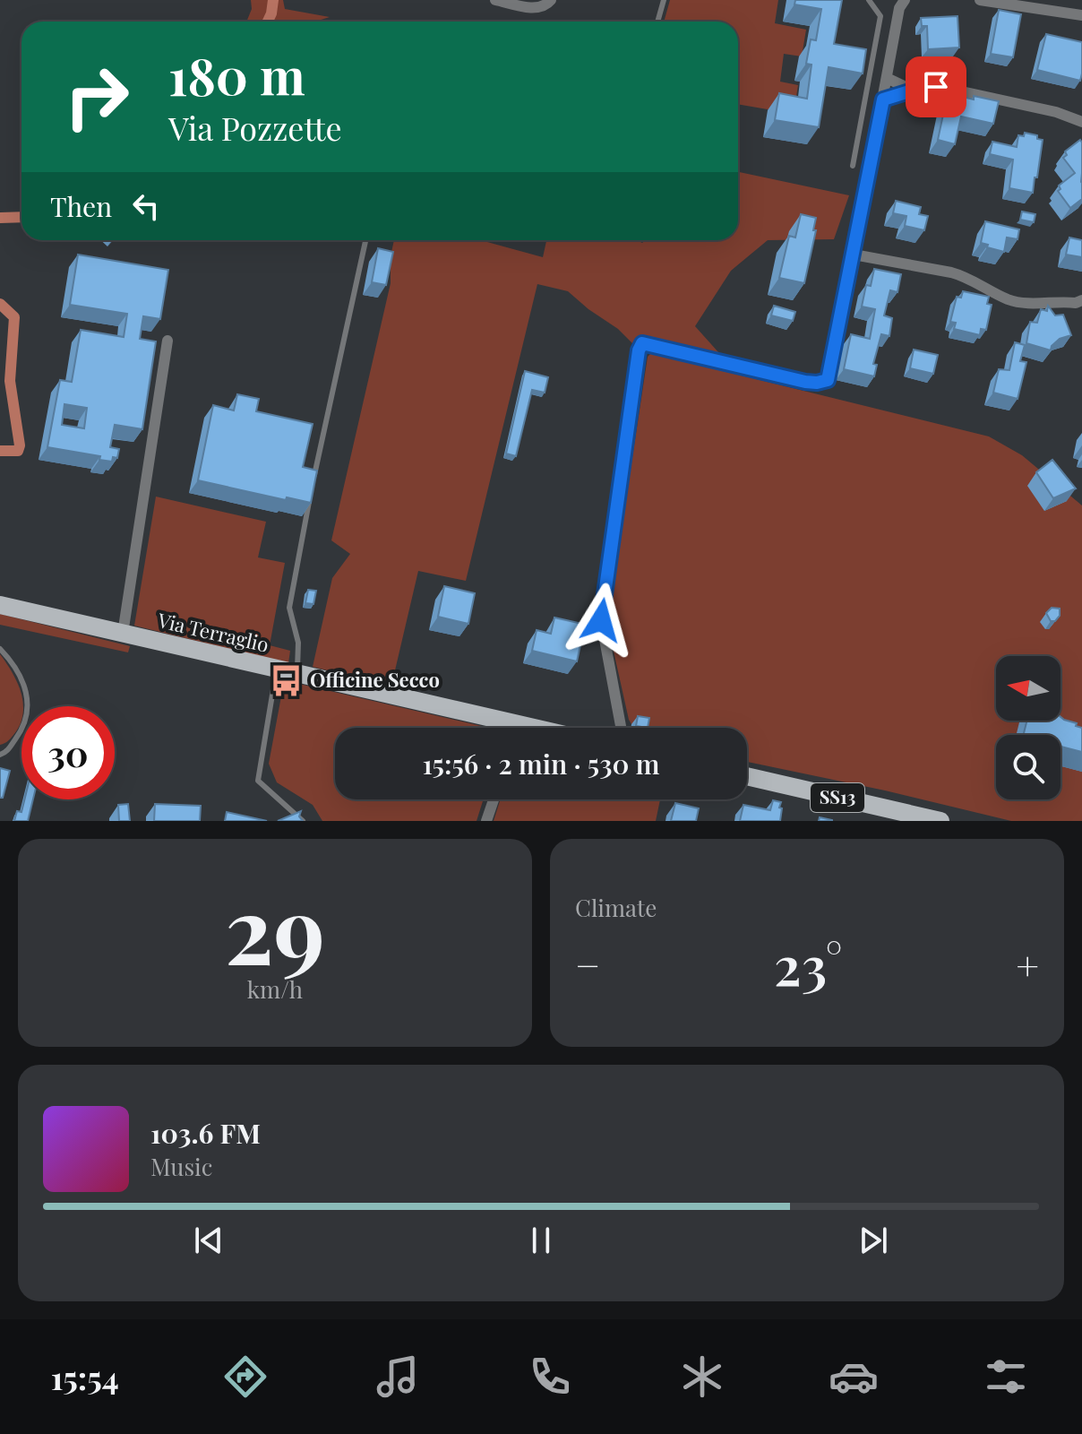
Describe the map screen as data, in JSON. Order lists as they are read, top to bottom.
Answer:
{
  "streets": {
    "main road": ["Via Terraglio", "SS13"]
  },
  "places": {
    "bus stop": ["Officine Secco"]
  },
  "north": "left",
  "page": {
    "turn": ["180 m", "Via Pozzette"],
    "then": "Then",
    "limit": "30",
    "trip": "15:56 · 2 min · 530 m",
    "tile": [
      ["29", "km/h"],
      "Climate"
    ],
    "heat": ["−", "23°", "+"],
    "song": ["103.6 FM", "Music"],
    "tabs": "15:54"
  }
}
